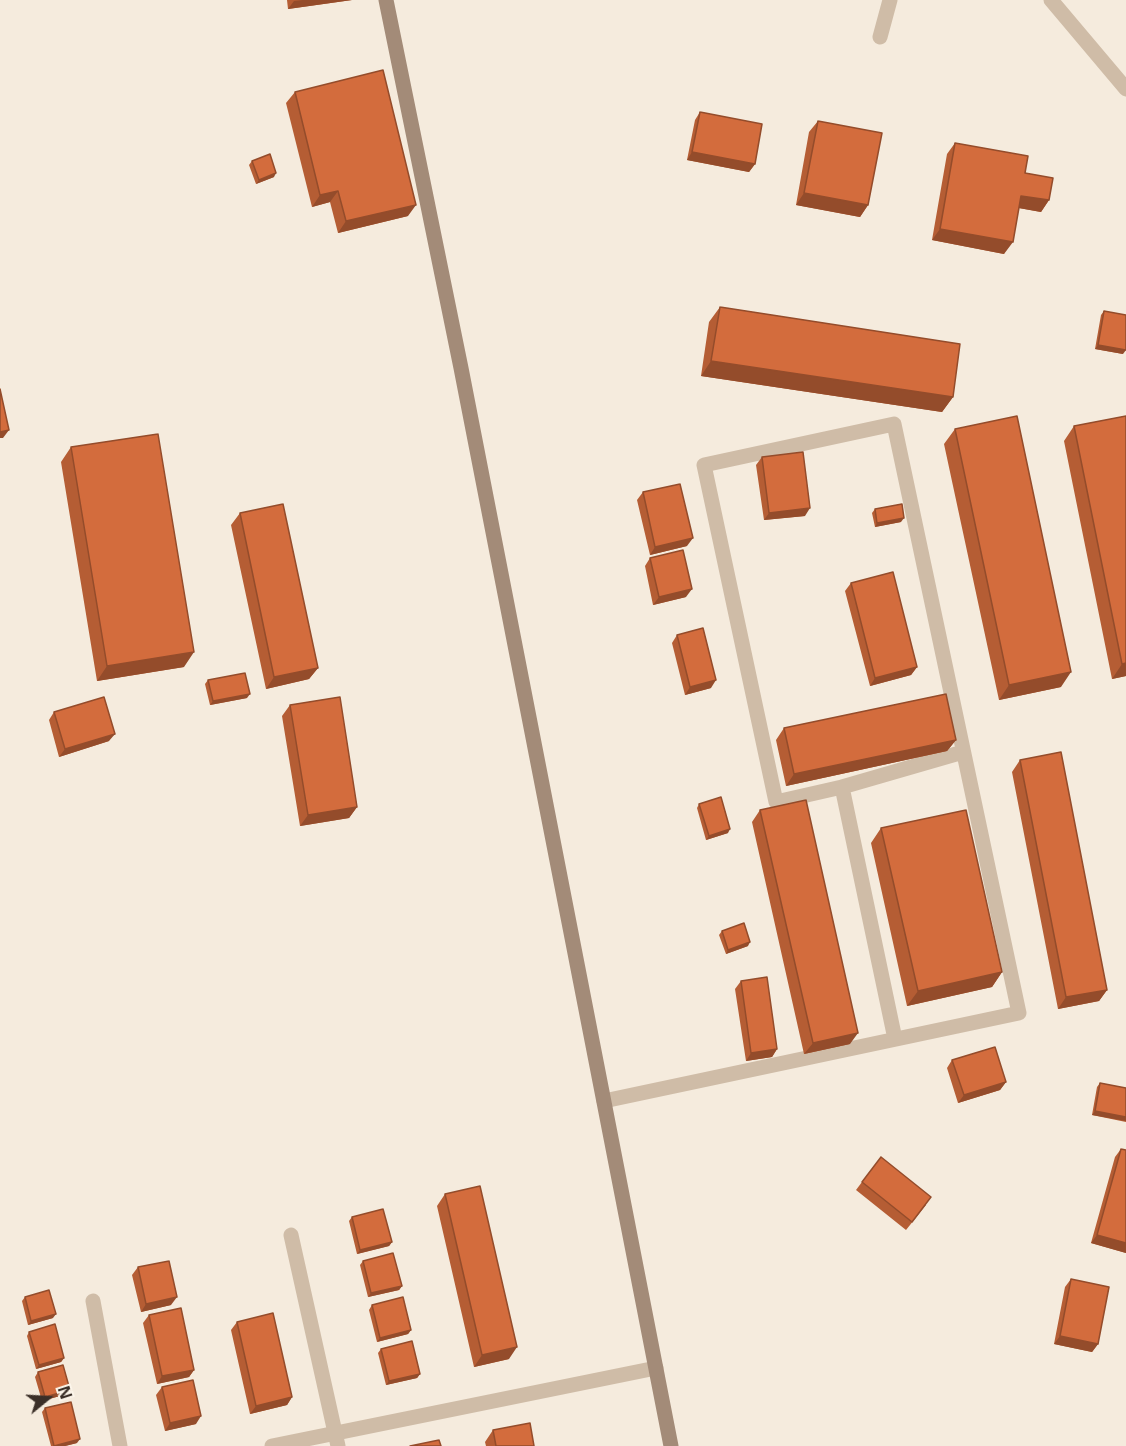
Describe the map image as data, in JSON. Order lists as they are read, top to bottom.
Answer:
{
  "north": "right"
}
